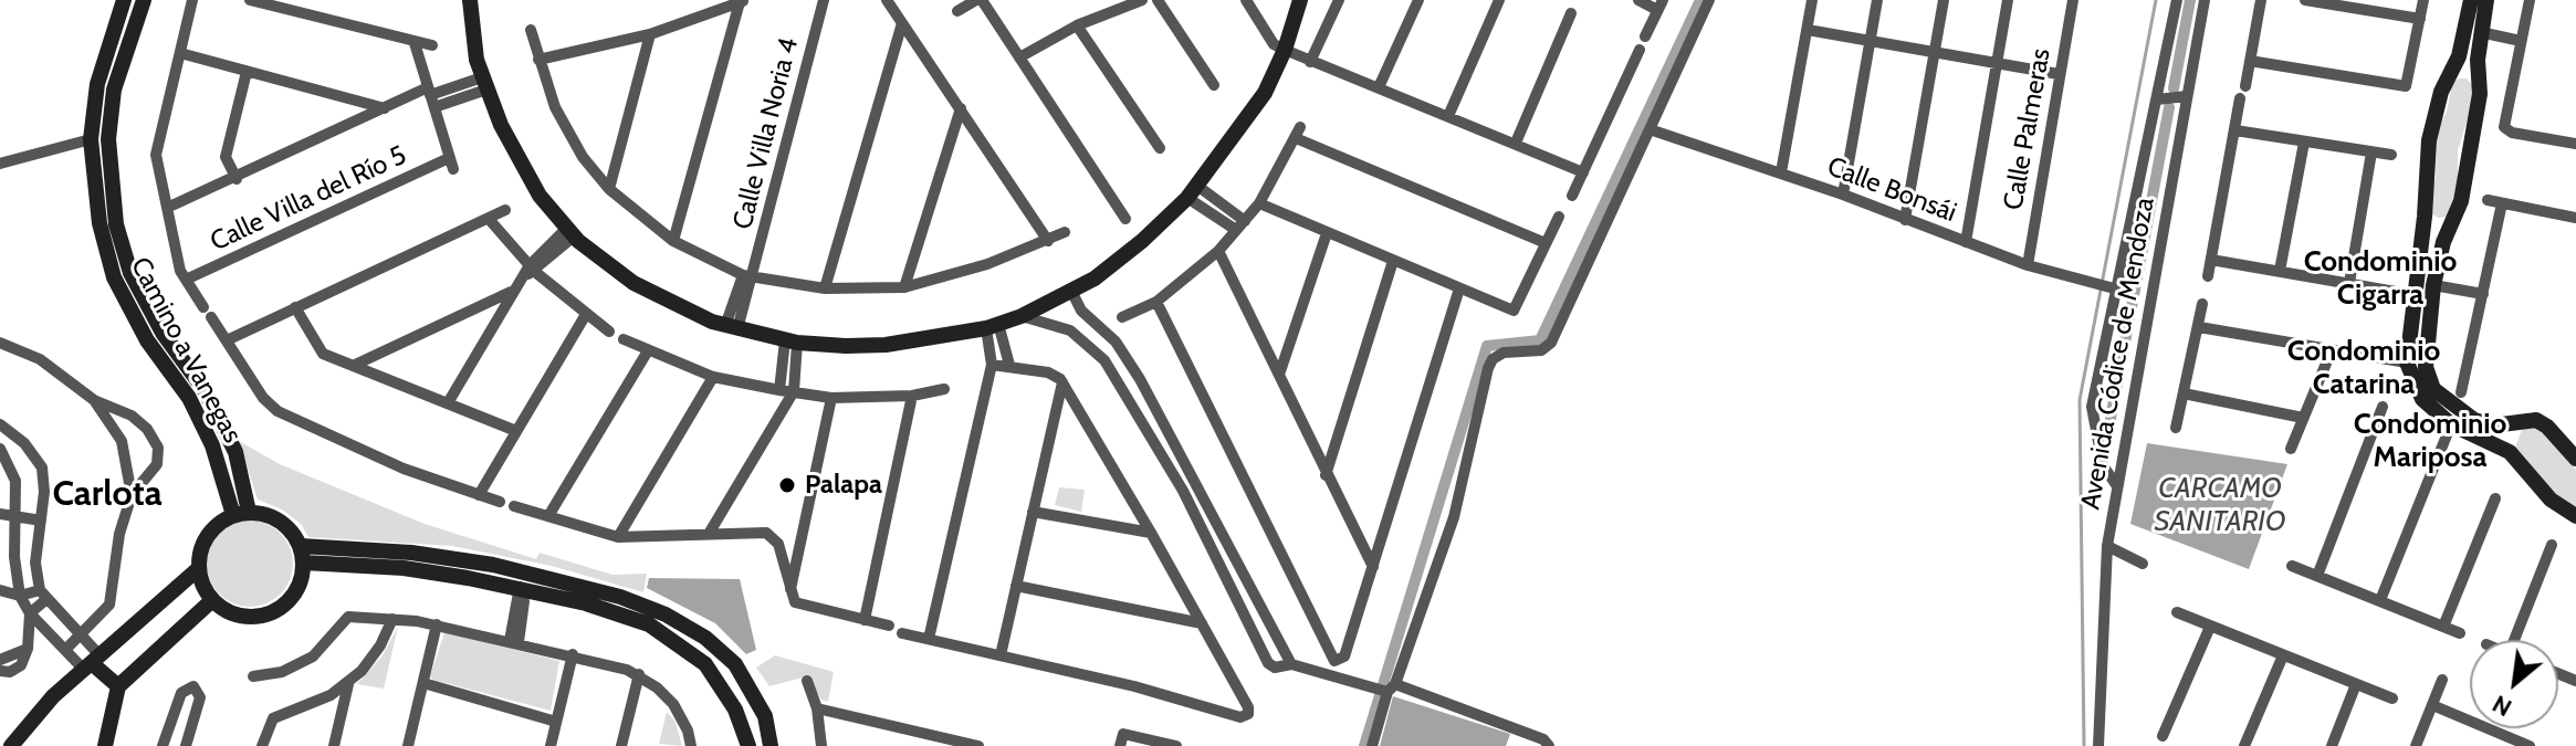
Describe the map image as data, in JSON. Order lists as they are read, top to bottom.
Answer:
{
  "streets": {
    "street": [
      "Calle Palmeras",
      "Calle Villa Noria 4",
      "Calle Bonsái",
      "Calle Villa del Río 5",
      "Camino a Vanegas",
      "Avenida Códice de Mendoza"
    ]
  },
  "crossings": [
    ["Calle Palmeras", "Calle Bonsái"]
  ],
  "districts": [
    "Condominio Cigarra",
    "Condominio Catarina",
    "Condominio Mariposa",
    "Carlota"
  ],
  "water": ["CARCAMO SANITARIO"],
  "places": ["Palapa"],
  "north": "bottom left"
}
